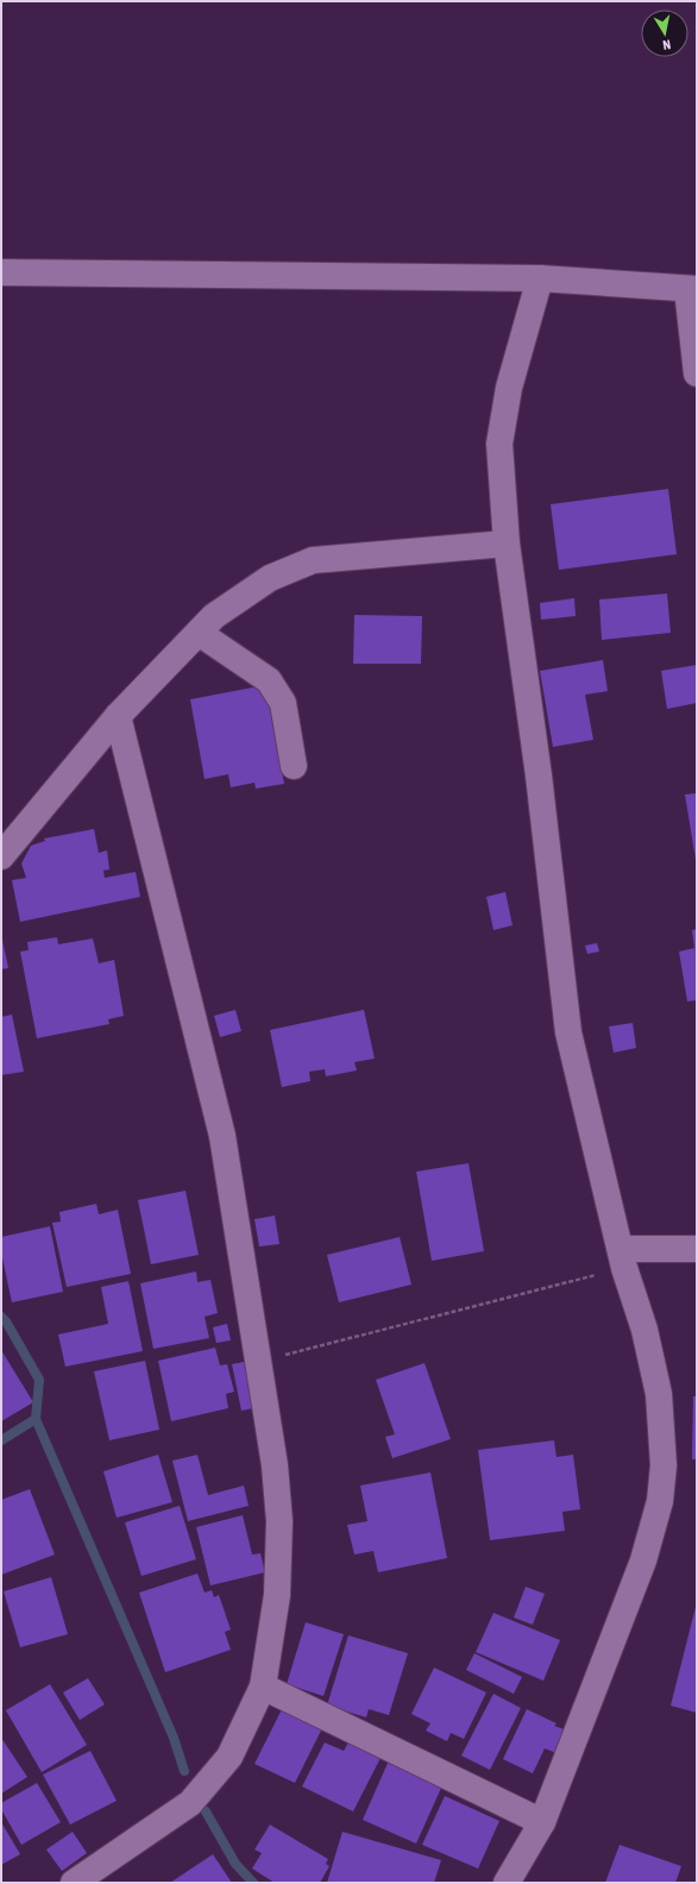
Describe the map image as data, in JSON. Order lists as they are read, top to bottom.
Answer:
{
  "north": "bottom"
}
